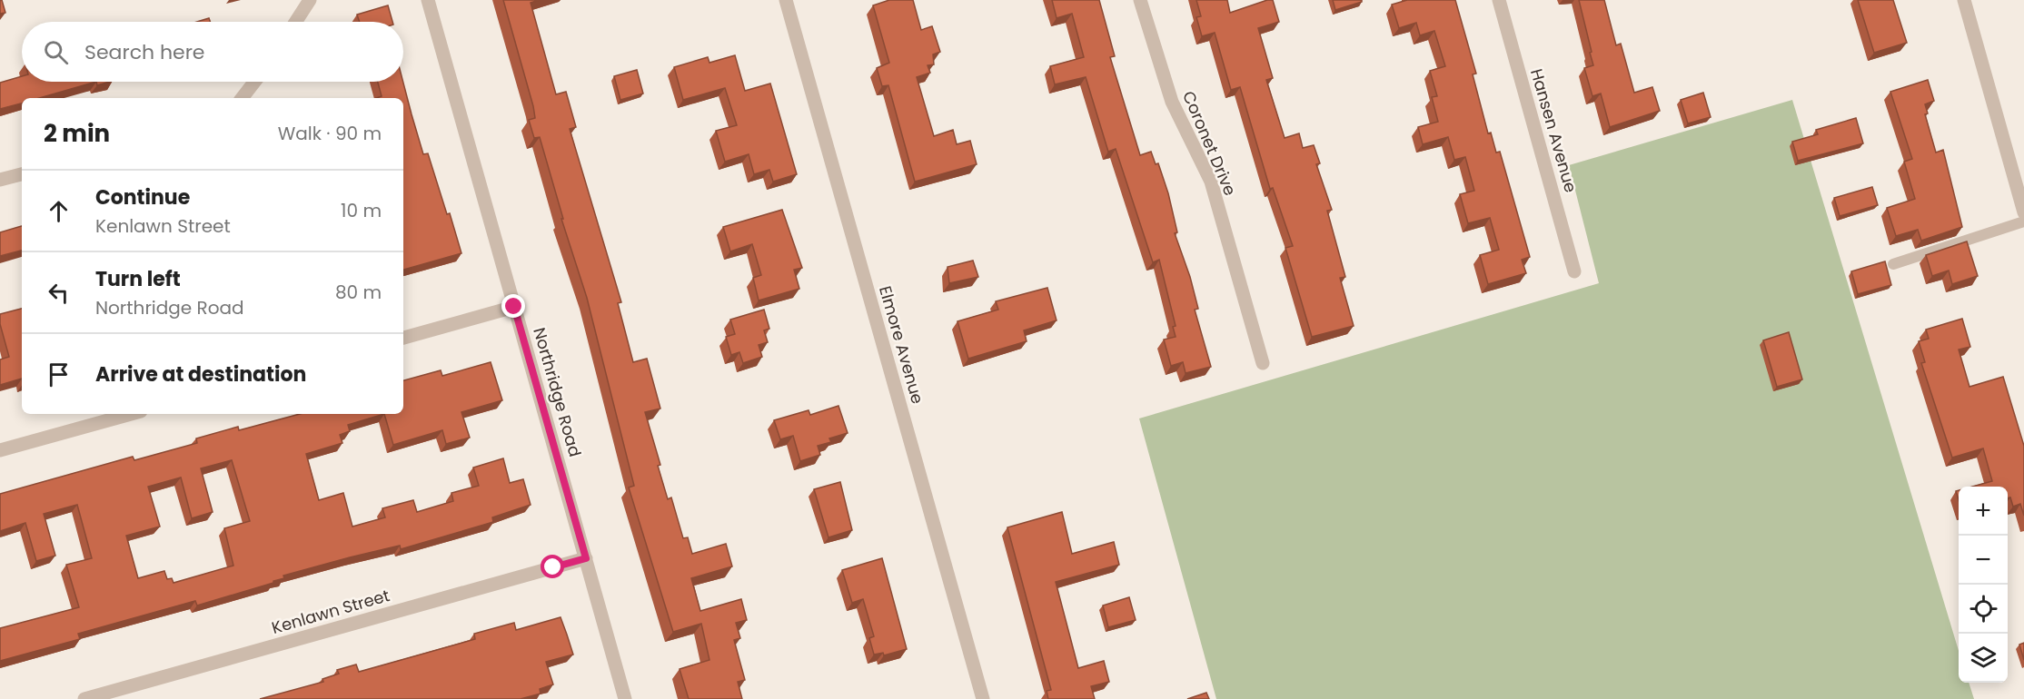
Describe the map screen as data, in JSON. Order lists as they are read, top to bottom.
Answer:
{
  "streets": {
    "street": [
      "Hansen Avenue",
      "Coronet Drive",
      "Elmore Avenue",
      "Northridge Road",
      "Kenlawn Street"
    ]
  },
  "crossings": [
    ["Northridge Road", "Kenlawn Street"]
  ],
  "page": {
    "search": "Search here",
    "heading": ["2 min", "Walk · 90 m"],
    "list": [
      ["Continue", "Kenlawn Street", "10 m"],
      ["Turn left", "Northridge Road", "80 m"],
      "Arrive at destination"
    ],
    "map_buttons": ["+", "−"]
  }
}
